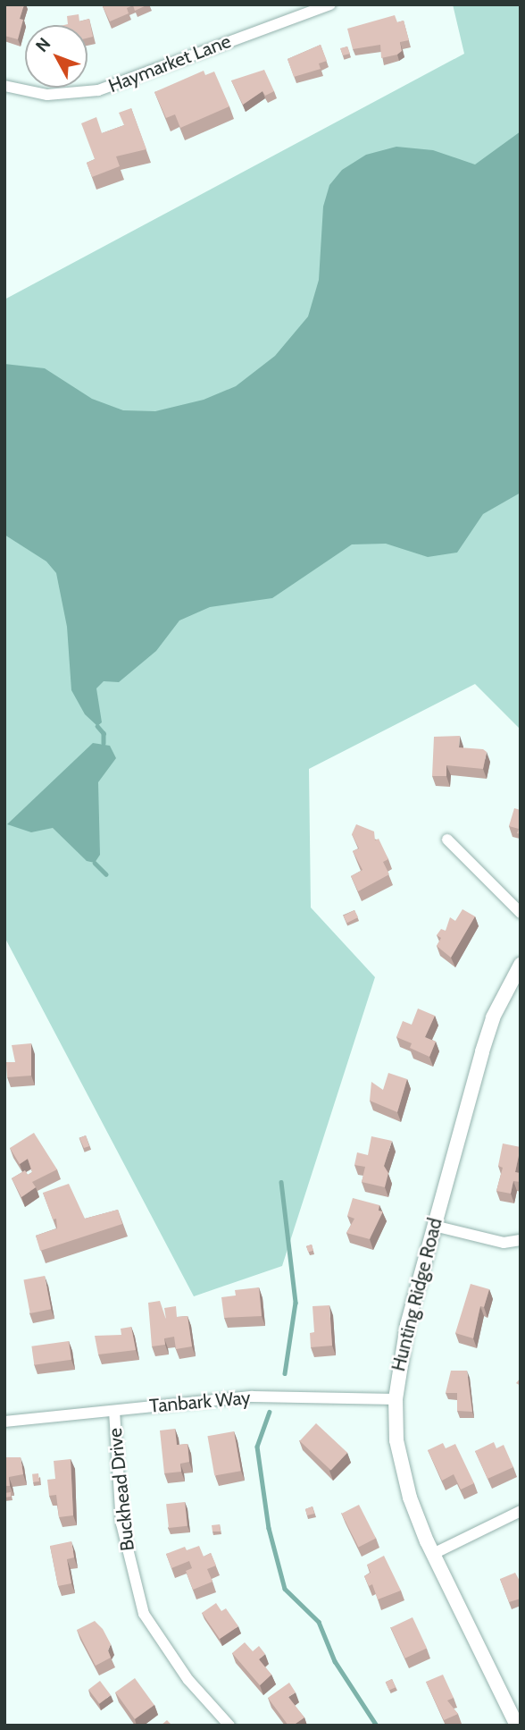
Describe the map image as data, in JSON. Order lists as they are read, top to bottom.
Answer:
{
  "streets": {
    "street": [
      "Haymarket Lane",
      "Hunting Ridge Road",
      "Tanbark Way",
      "Buckhead Drive"
    ]
  },
  "crossings": [
    ["Hunting Ridge Road", "Tanbark Way"],
    ["Tanbark Way", "Buckhead Drive"]
  ],
  "north": "top left"
}
